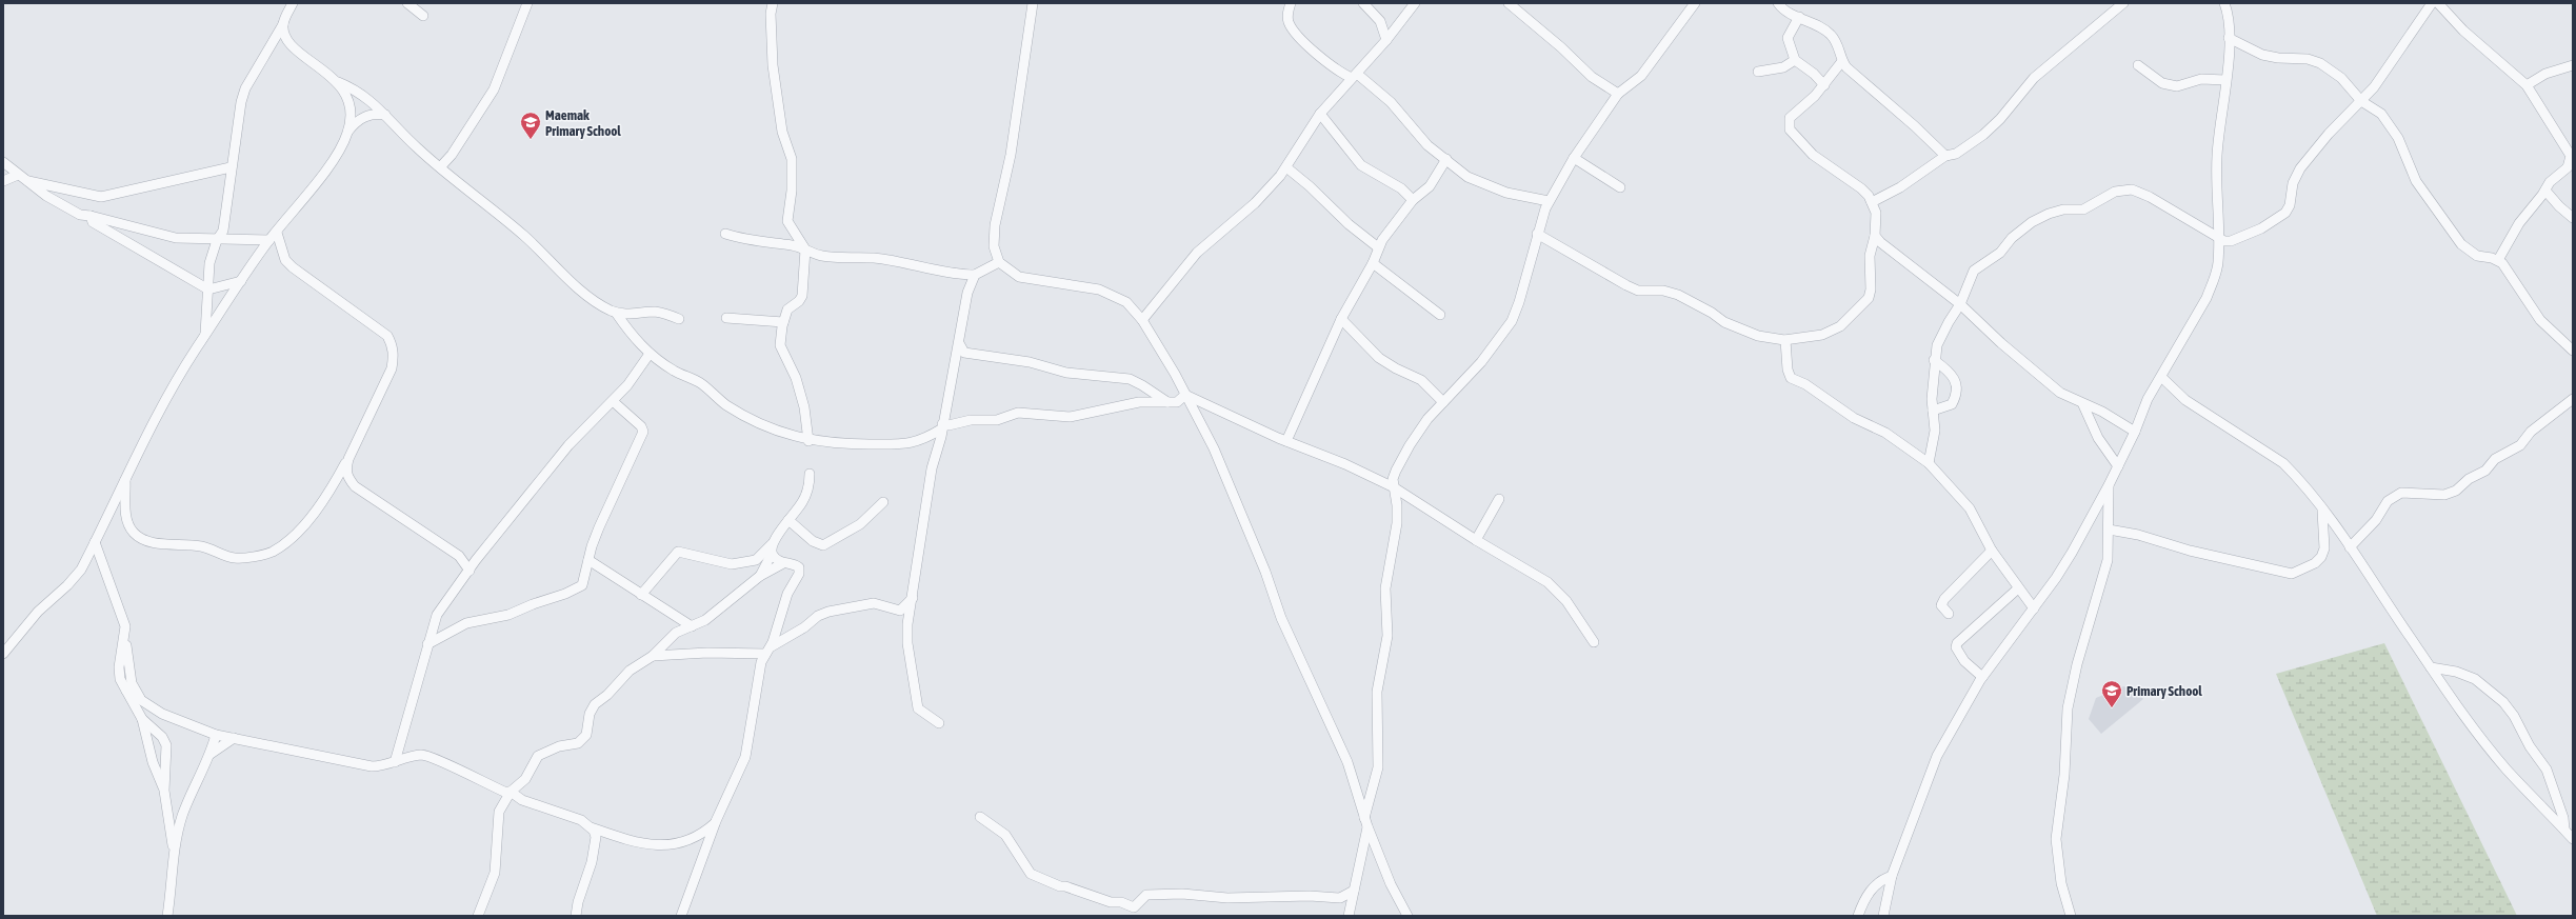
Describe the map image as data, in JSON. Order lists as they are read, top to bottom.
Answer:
{
  "places": {
    "school or university": ["Maemak Primary School", "Primary School"]
  }
}
